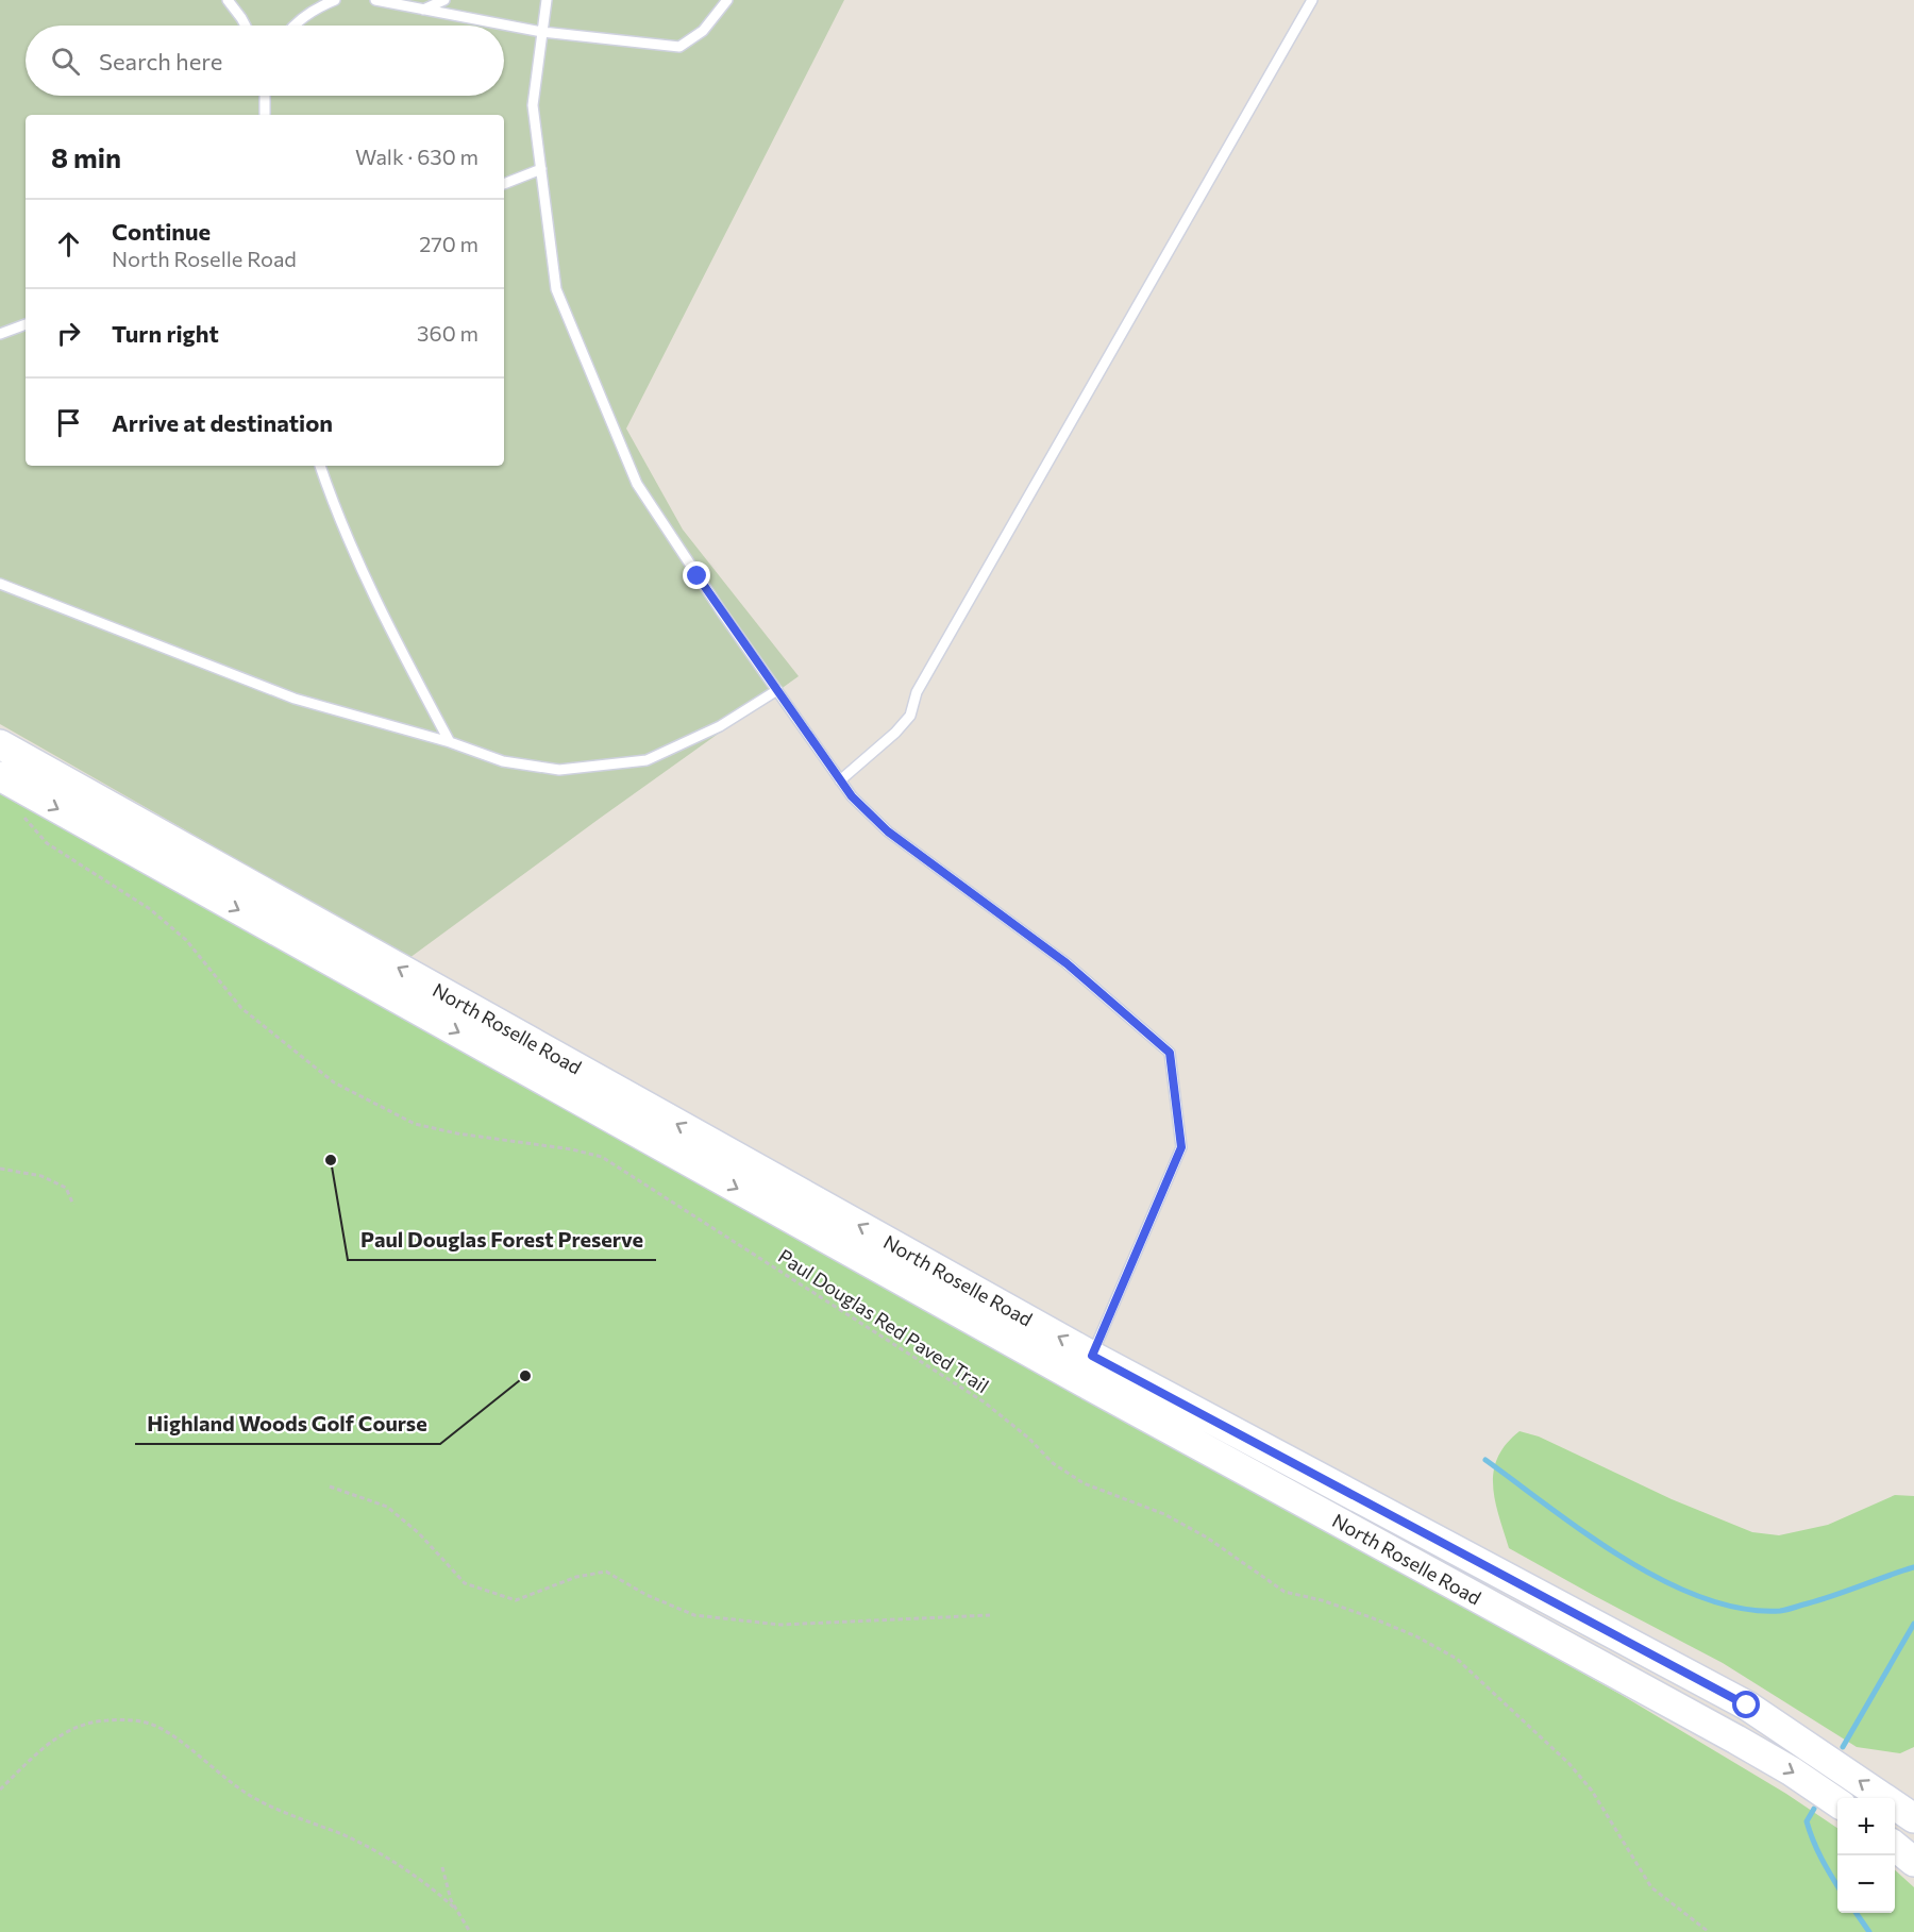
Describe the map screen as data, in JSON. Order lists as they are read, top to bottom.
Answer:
{
  "streets": {
    "main road": ["North Roselle Road"],
    "path": ["Paul Douglas Red Paved Trail"]
  },
  "places": ["Paul Douglas Forest Preserve", "Highland Woods Golf Course"],
  "page": {
    "search": "Search here",
    "heading": ["8 min", "Walk · 630 m"],
    "list": [
      ["Continue", "North Roselle Road", "270 m"],
      ["Turn right", "360 m"],
      "Arrive at destination"
    ],
    "map_buttons": ["+", "−"]
  }
}
